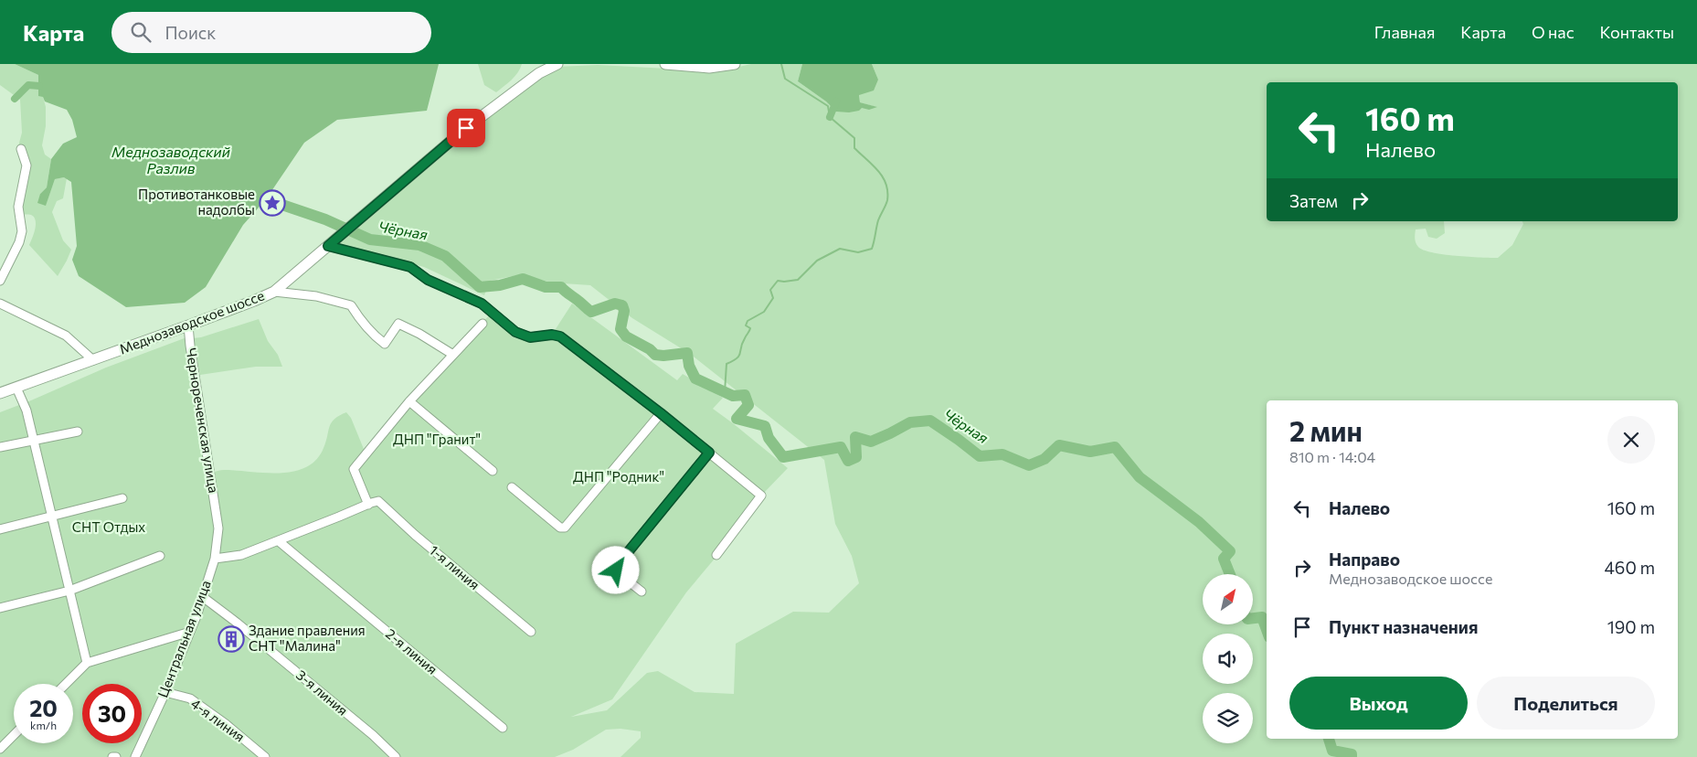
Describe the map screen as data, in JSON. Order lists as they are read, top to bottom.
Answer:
{
  "streets": {
    "main road": ["Меднозаводское шоссе"],
    "street": [
      "Чернореченская улица",
      "1-я линия",
      "Центральная улица",
      "2-я линия",
      "3-я линия",
      "4-я линия"
    ]
  },
  "crossings": [
    ["Меднозаводское шоссе", "Чернореченская улица"],
    ["Чернореченская улица", "Центральная улица"],
    ["Центральная улица", "3-я линия"],
    ["Центральная улица", "4-я линия"]
  ],
  "water": ["Меднозаводский Разлив", "Чёрная"],
  "parks": ["ДНП \"Гранит\"", "ДНП \"Родник\"", "СНТ Отдых"],
  "places": {
    "place": ["Противотанковые надолбы"],
    "building": ["Здание правления СНТ \"Малина\""]
  },
  "north": "top right",
  "page": {
    "header": "Карта",
    "search": "Поиск",
    "nav": [
      "Главная",
      "Карта",
      "О нас",
      "Контакты"
    ],
    "turn": ["160 m", "Налево"],
    "then": "Затем",
    "heading": ["2 мин", "810 m · 14:04"],
    "list": [
      {
        "name": "Налево",
        "value": "160 m"
      },
      {
        "name": "Направо",
        "note": "Меднозаводское шоссе",
        "value": "460 m"
      },
      {
        "name": "Пункт назначения",
        "value": "190 m"
      }
    ],
    "buttons": ["Выход", "Поделиться"],
    "speed": "20 km/h",
    "limit": "30"
  }
}
